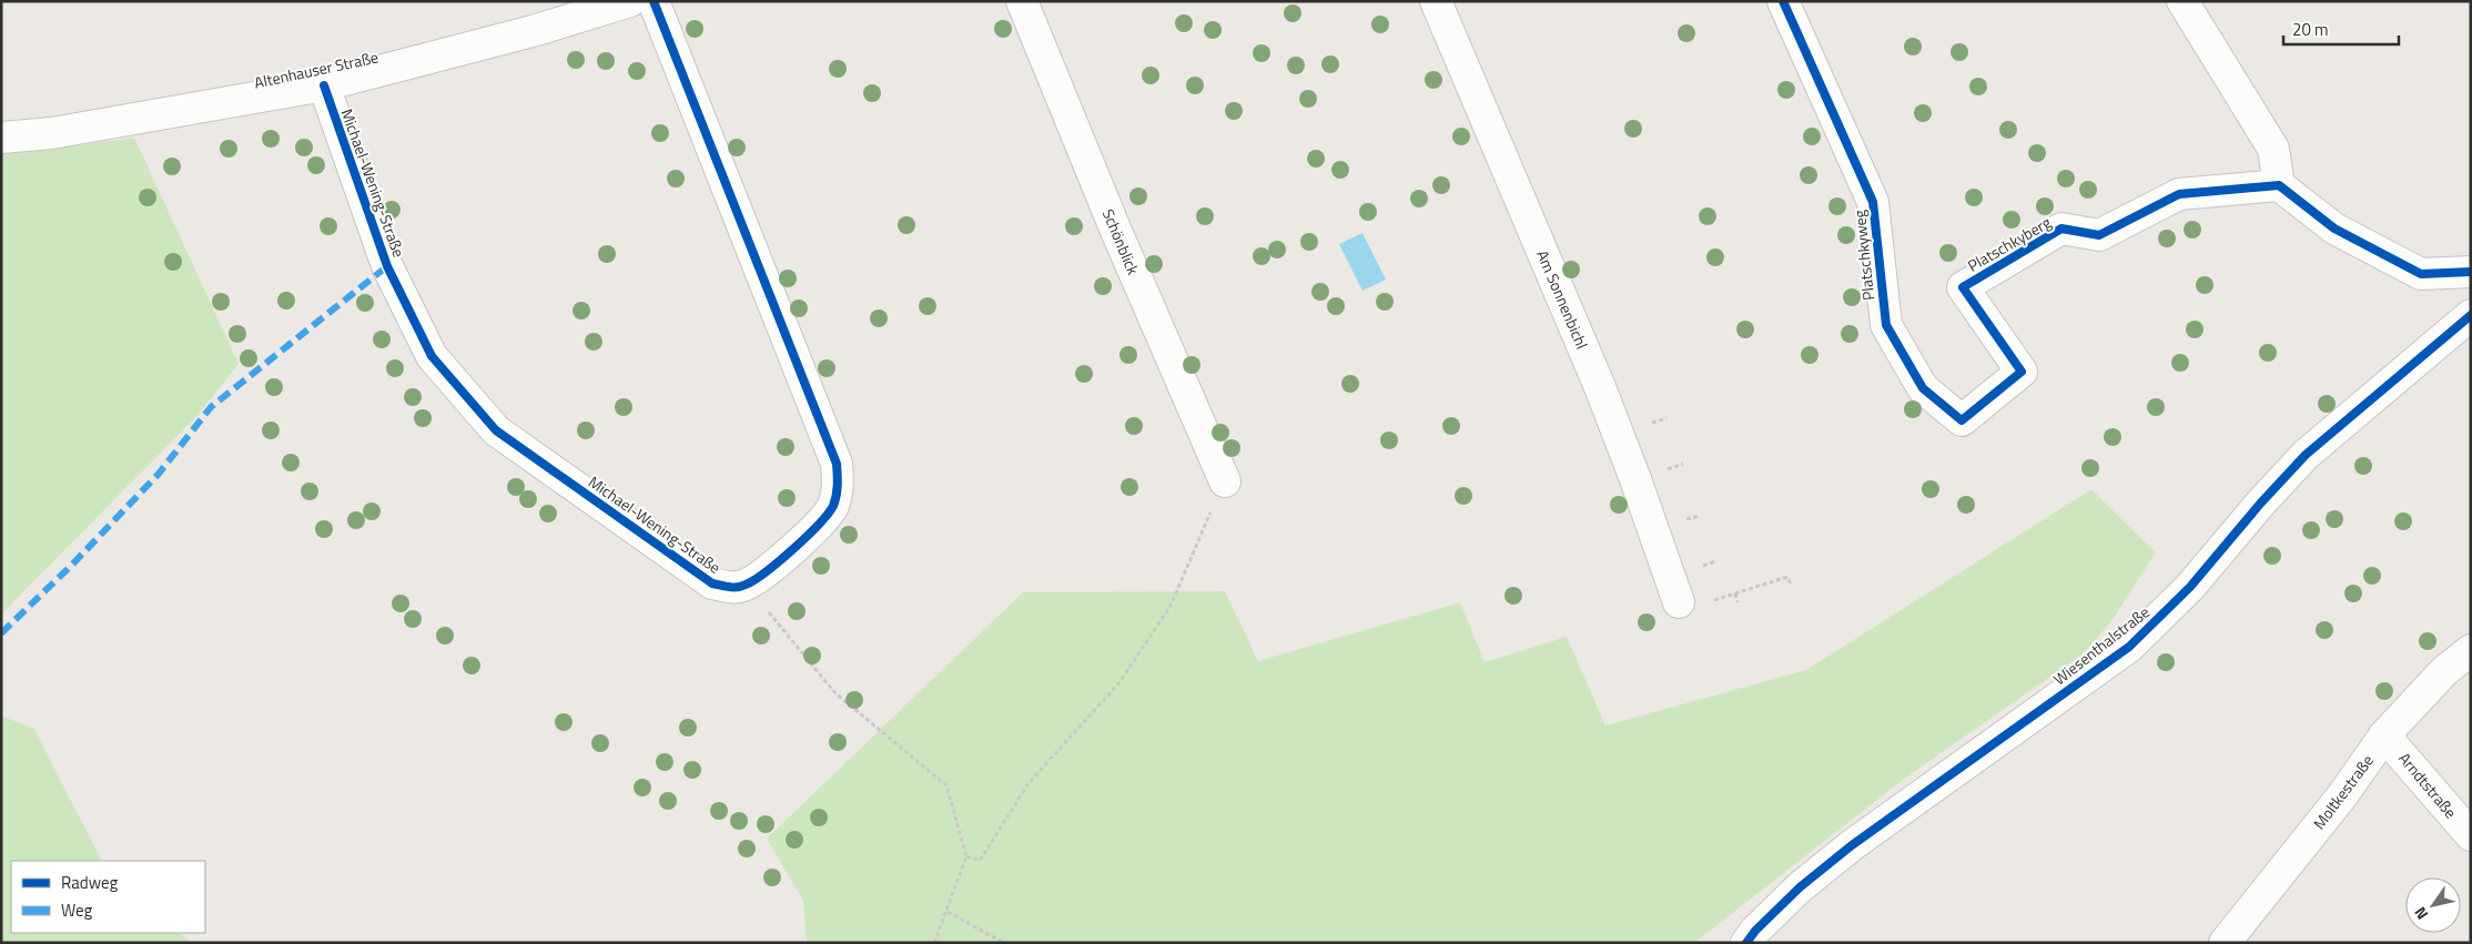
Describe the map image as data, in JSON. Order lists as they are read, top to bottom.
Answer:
{
  "streets": {
    "street": [
      "Altenhauser Straße",
      "Michael-Wening-Straße",
      "Schönblick",
      "Platschkyberg",
      "Platschkyweg",
      "Am Sonnenbichl",
      "Wiesenthalstraße",
      "Arndtstraße",
      "Moltkestraße"
    ]
  },
  "crossings": [
    ["Altenhauser Straße", "Michael-Wening-Straße"],
    ["Platschkyberg", "Platschkyweg"],
    ["Arndtstraße", "Moltkestraße"]
  ],
  "legend": ["Radweg", "Weg"],
  "scale_bar": "20 m",
  "north": "bottom left"
}
